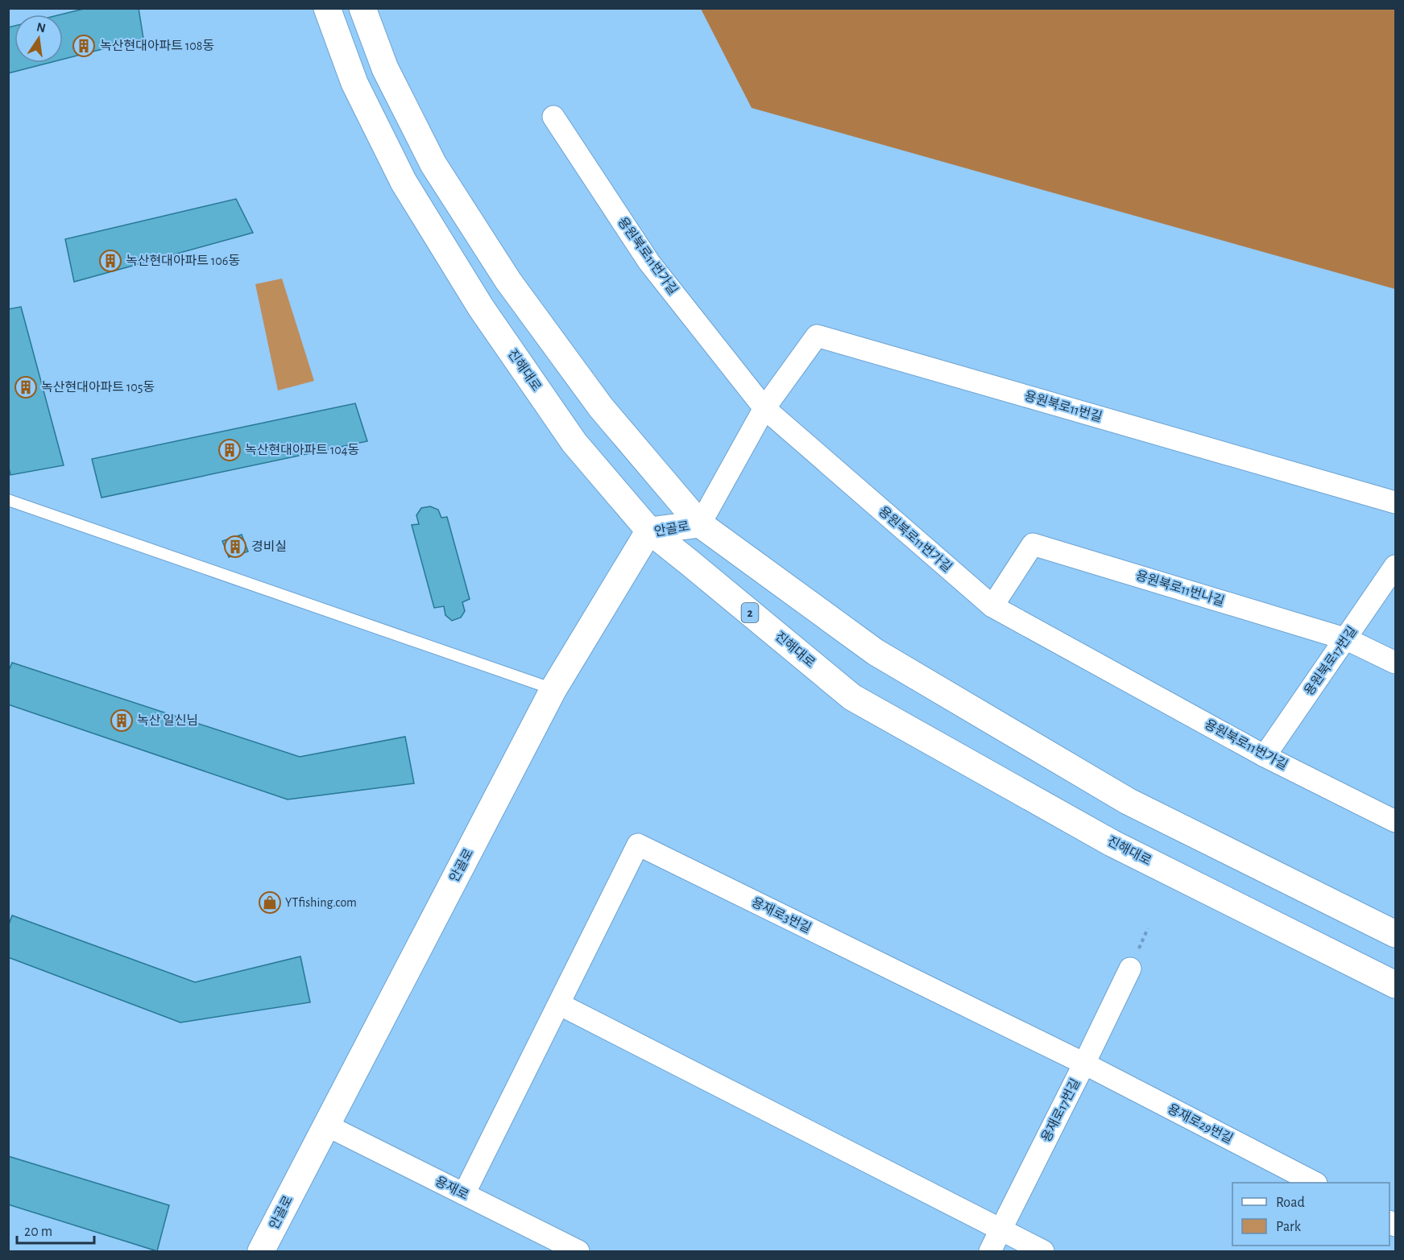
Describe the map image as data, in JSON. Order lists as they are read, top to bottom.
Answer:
{
  "streets": {
    "main road": ["진해대로", "안골로", "2"],
    "street": [
      "용원북로11번가길",
      "용원북로11번길",
      "용원북로11번나길",
      "용원북로17번길",
      "용재로3번길",
      "용재로17번길",
      "용재로29번길",
      "용재로"
    ]
  },
  "crossings": [
    ["용원북로11번가길", "용원북로11번길"],
    ["용원북로11번가길", "용원북로11번나길"],
    ["용원북로11번가길", "용원북로17번길"],
    ["진해대로", "안골로"],
    ["안골로", "용재로"],
    ["용원북로11번나길", "용원북로17번길"],
    ["용재로3번길", "용재로17번길"],
    ["용재로3번길", "용재로29번길"],
    ["용재로3번길", "용재로"],
    ["용재로17번길", "용재로29번길"]
  ],
  "places": {
    "building": [
      "녹산현대아파트 108동",
      "녹산현대아파트 106동",
      "녹산현대아파트 105동",
      "녹산현대아파트 104동",
      "경비실",
      "녹산 일신님"
    ],
    "shop": ["YTfishing.com"]
  },
  "legend": ["Road", "Park"],
  "scale_bar": "20 m",
  "north": "top"
}
